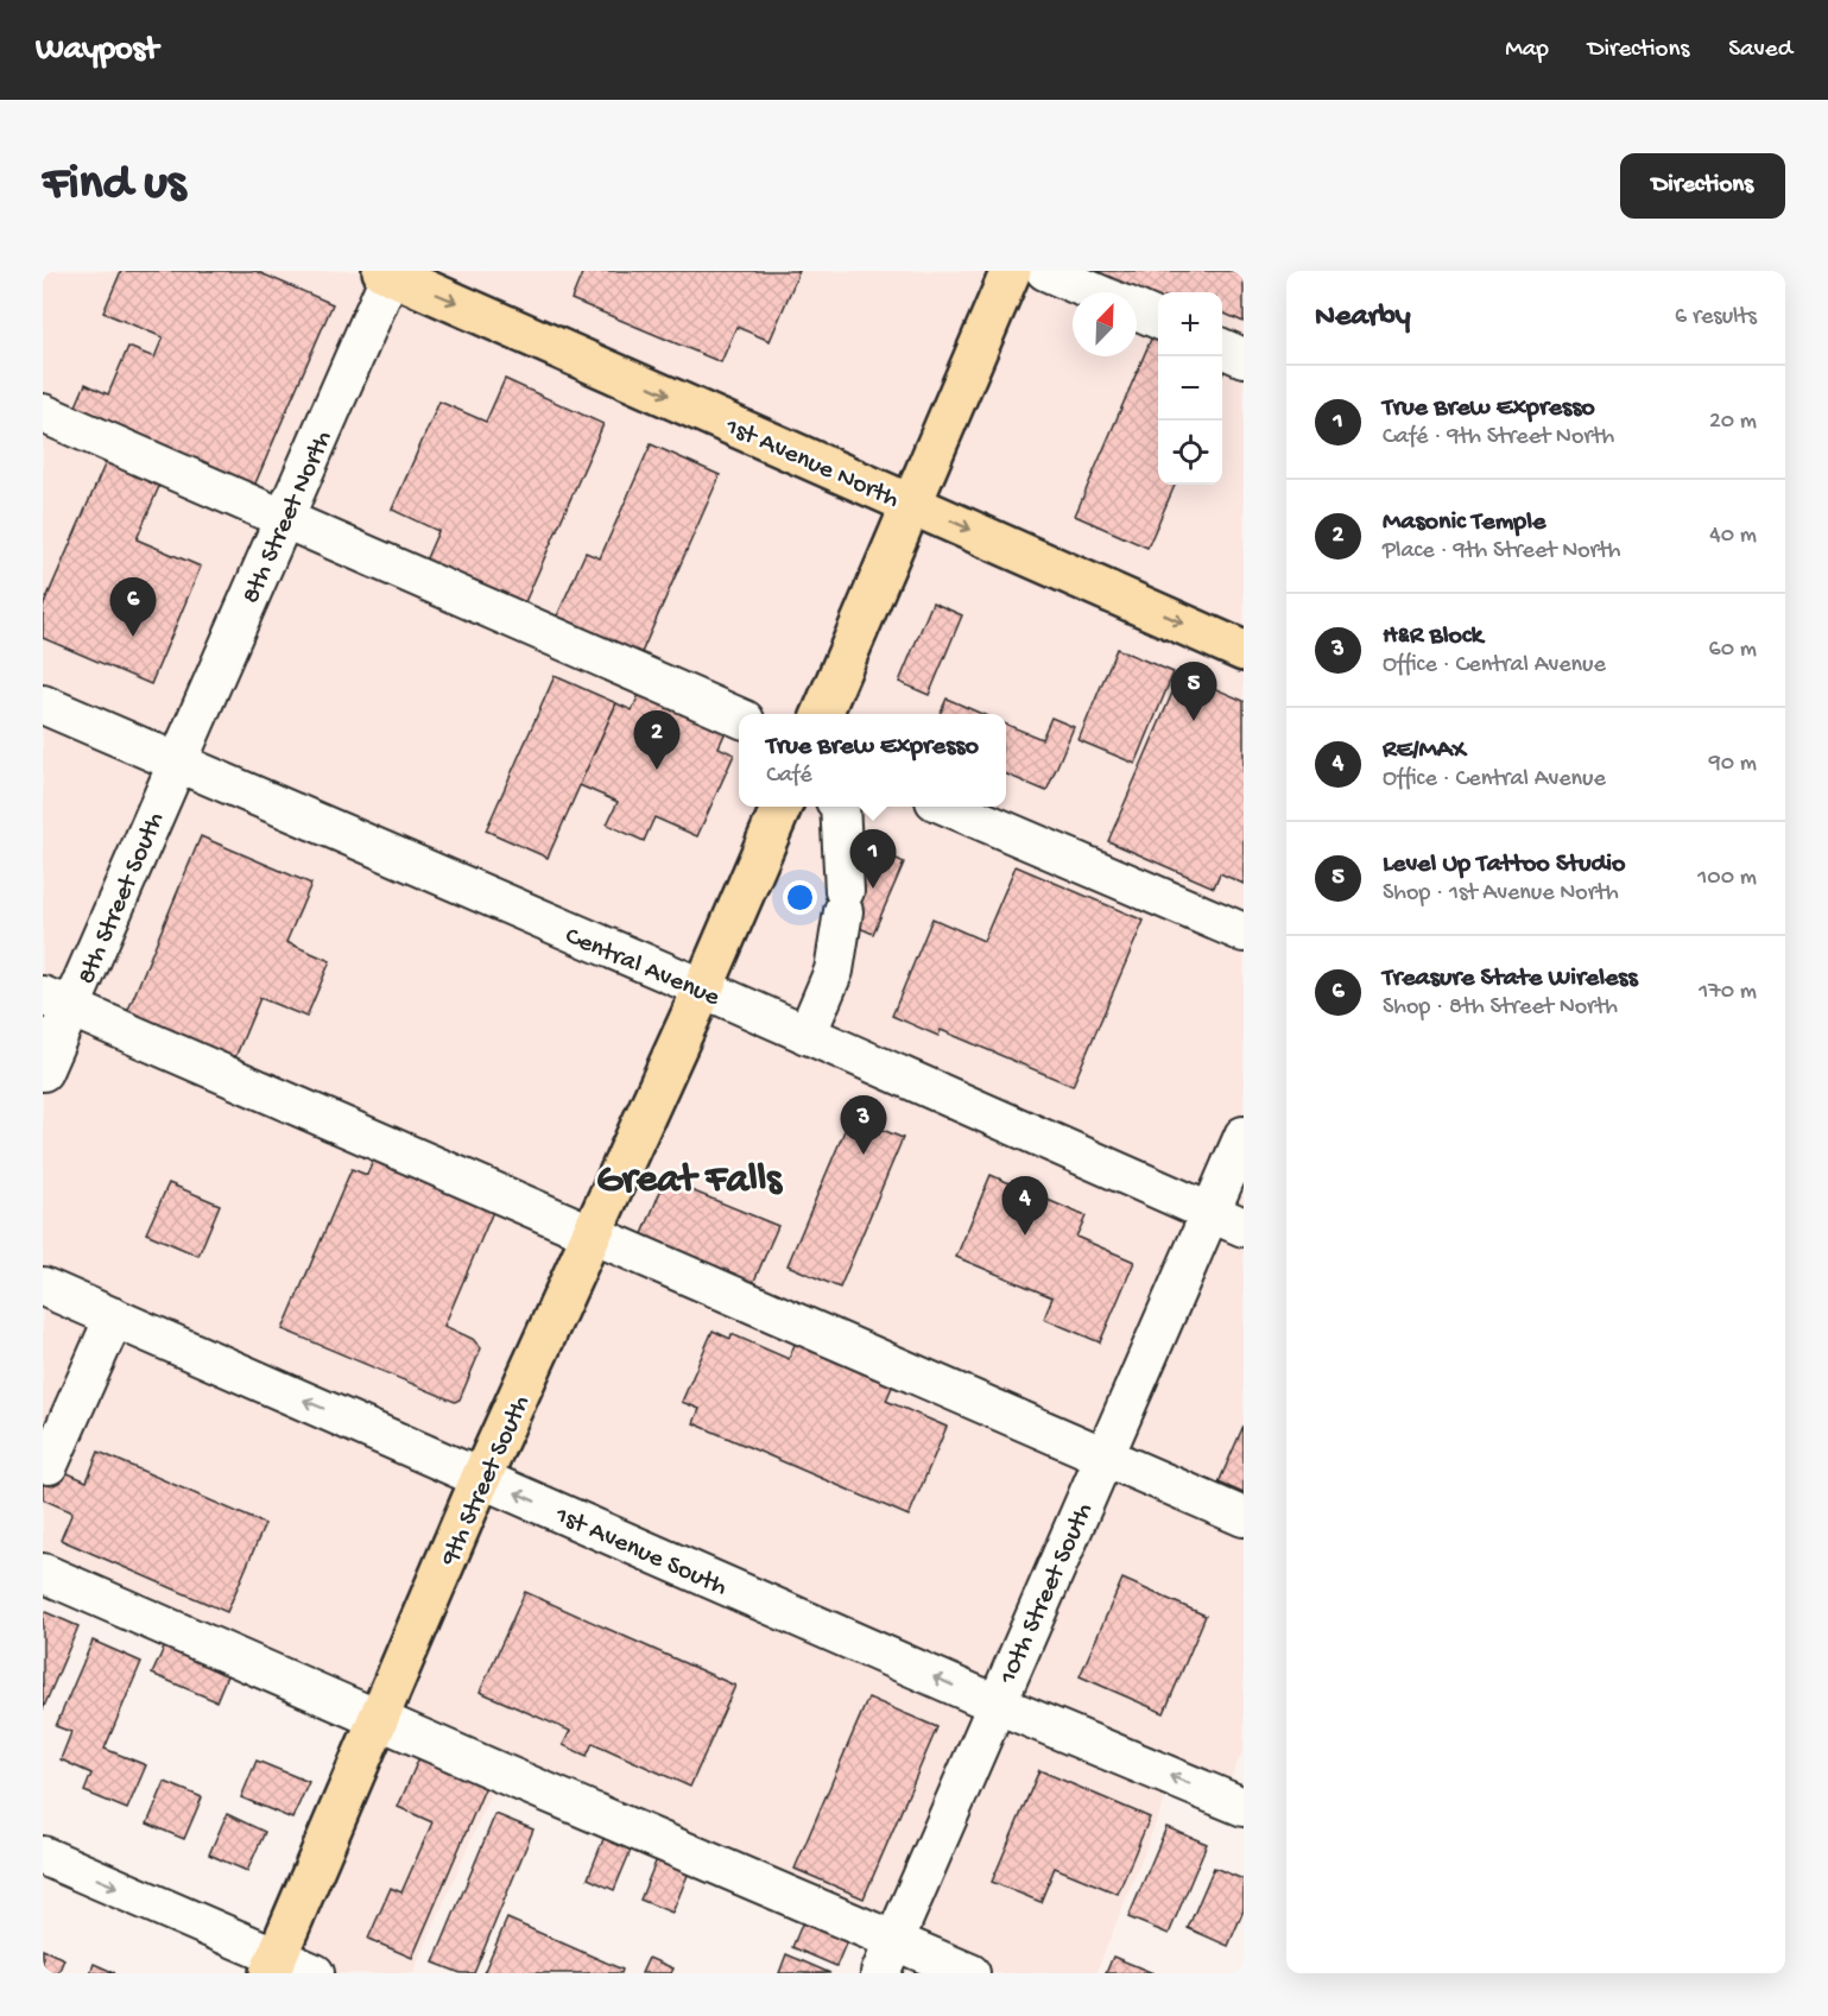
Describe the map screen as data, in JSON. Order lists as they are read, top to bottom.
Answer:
{
  "streets": {
    "main road": ["1st Avenue North", "9th Street South"],
    "street": [
      "8th Street North",
      "8th Street South",
      "Central Avenue",
      "1st Avenue South",
      "10th Street South"
    ]
  },
  "crossings": [
    ["1st Avenue North", "8th Street North"],
    ["8th Street North", "8th Street South"],
    ["8th Street North", "Central Avenue"],
    ["8th Street South", "Central Avenue"],
    ["Central Avenue", "9th Street South"],
    ["Central Avenue", "10th Street South"],
    ["9th Street South", "1st Avenue South"],
    ["1st Avenue South", "10th Street South"]
  ],
  "one_way": ["1st Avenue North"],
  "districts": ["Great Falls"],
  "north": "top right",
  "page": {
    "header": "Waypost",
    "nav": ["Map", "Directions", "Saved"],
    "buttons": "Directions",
    "title": "Find us",
    "heading": ["Nearby", "6 results"],
    "map_buttons": ["+", "−"],
    "list": [
      {
        "mark": "1",
        "name": "True Brew Expresso",
        "note": "Café · 9th Street North",
        "value": "20 m"
      },
      {
        "mark": "2",
        "name": "Masonic Temple",
        "note": "Place · 9th Street North",
        "value": "40 m"
      },
      {
        "mark": "3",
        "name": "H&R Block",
        "note": "Office · Central Avenue",
        "value": "60 m"
      },
      {
        "mark": "4",
        "name": "RE/MAX",
        "note": "Office · Central Avenue",
        "value": "90 m"
      },
      {
        "mark": "5",
        "name": "Level Up Tattoo Studio",
        "note": "Shop · 1st Avenue North",
        "value": "100 m"
      },
      {
        "mark": "6",
        "name": "Treasure State Wireless",
        "note": "Shop · 8th Street North",
        "value": "170 m"
      }
    ],
    "pins": [
      "6",
      "5",
      "2",
      "1",
      "3",
      "4"
    ],
    "popup": ["True Brew Expresso", "Café"]
  }
}
